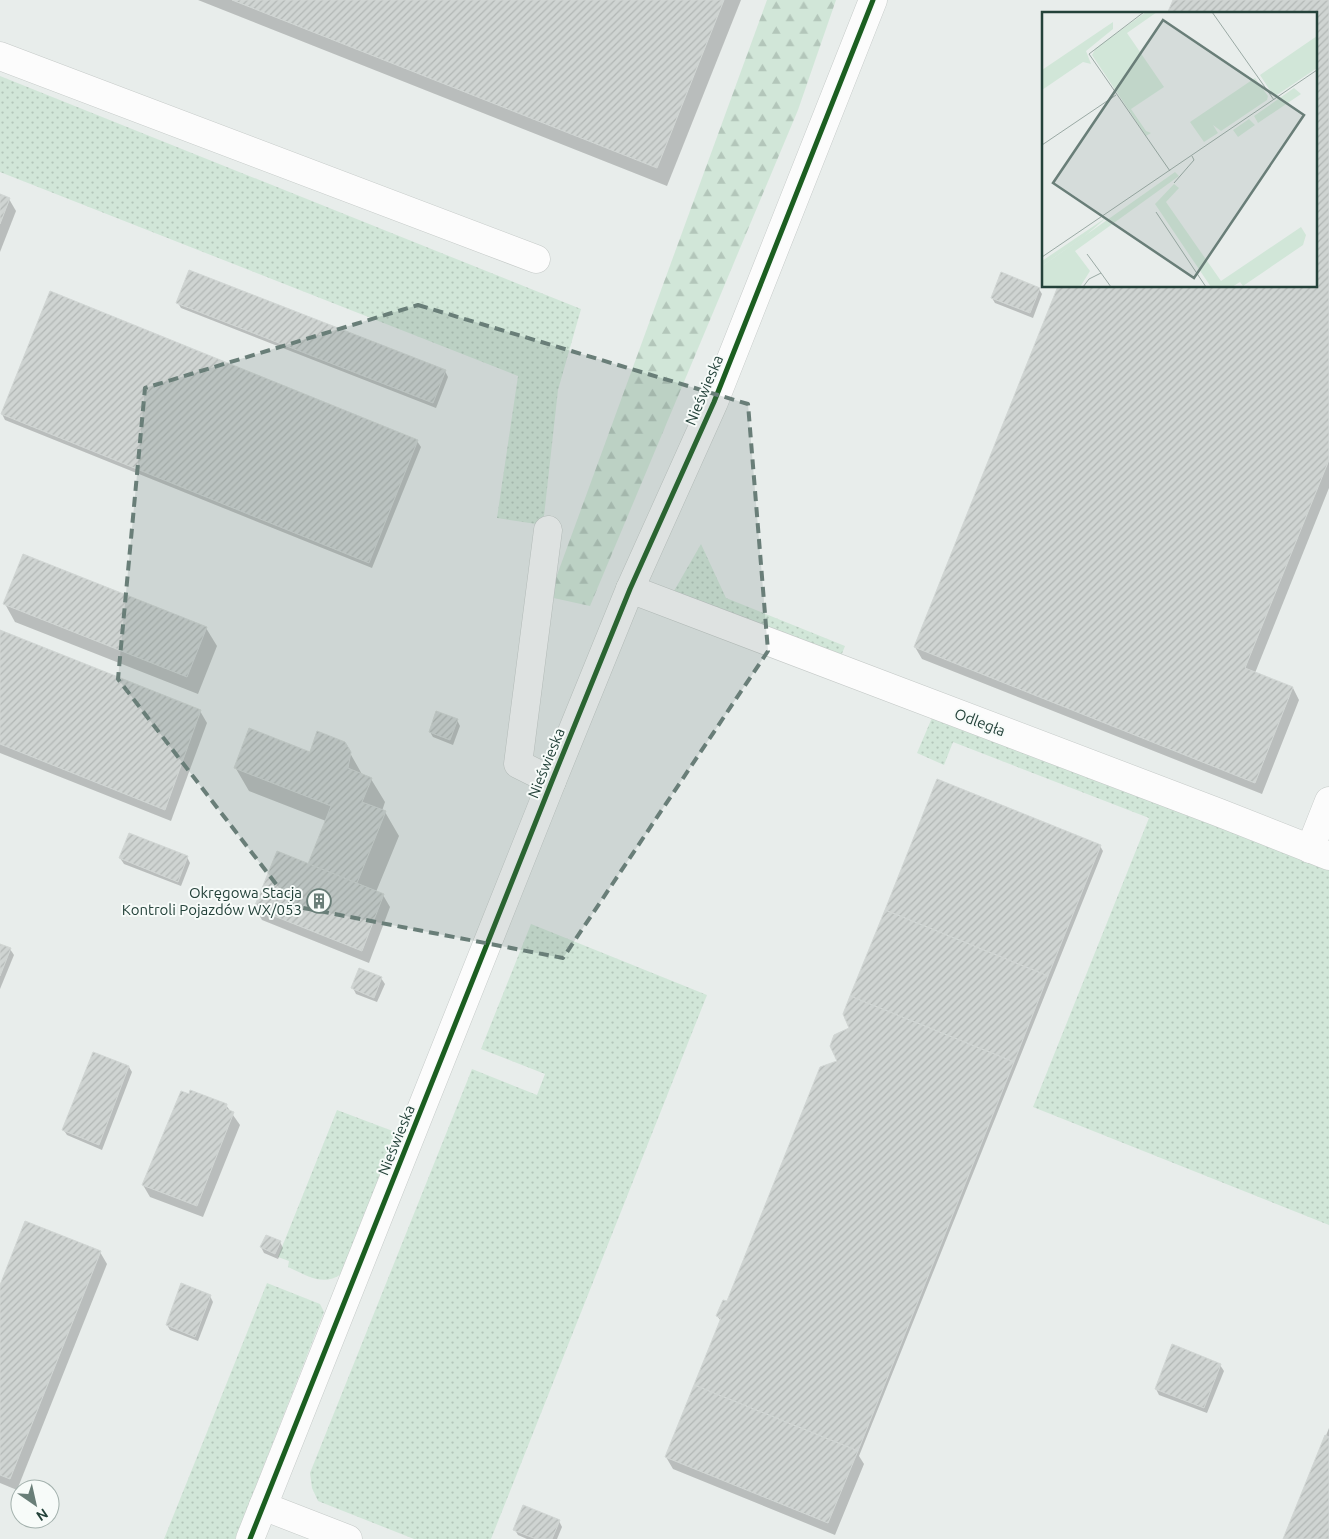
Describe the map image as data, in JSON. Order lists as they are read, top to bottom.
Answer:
{
  "streets": {
    "street": ["Nieświeska", "Odległa"]
  },
  "crossings": [
    ["Nieświeska", "Odległa"]
  ],
  "places": {
    "building": ["Okręgowa Stacja Kontroli Pojazdów WX/053"]
  },
  "north": "bottom right"
}
